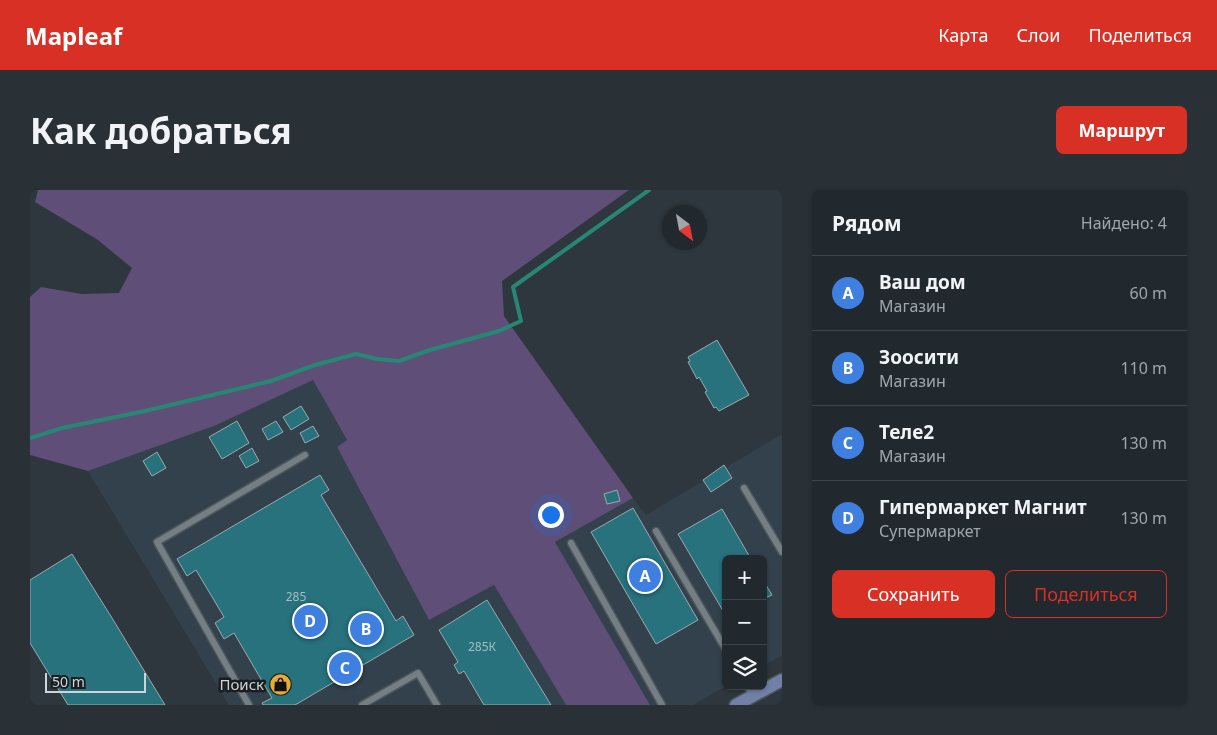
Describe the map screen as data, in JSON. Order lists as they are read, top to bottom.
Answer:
{
  "places": {
    "shop": ["Поиск"]
  },
  "house_numbers": ["285", "285К"],
  "scale_bar": "50 m",
  "north": "bottom right",
  "page": {
    "header": "Mapleaf",
    "nav": ["Карта", "Слои", "Поделиться"],
    "buttons": [
      "Маршрут",
      ["Сохранить", "Поделиться"]
    ],
    "title": "Как добраться",
    "heading": ["Рядом", "Найдено: 4"],
    "list": [
      {
        "mark": "A",
        "name": "Ваш дом",
        "note": "Магазин",
        "value": "60 m"
      },
      {
        "mark": "B",
        "name": "Зоосити",
        "note": "Магазин",
        "value": "110 m"
      },
      {
        "mark": "C",
        "name": "Теле2",
        "note": "Магазин",
        "value": "130 m"
      },
      {
        "mark": "D",
        "name": "Гипермаркет Магнит",
        "note": "Супермаркет",
        "value": "130 m"
      }
    ],
    "map_buttons": ["+", "−"],
    "pins": [
      "A",
      "D",
      "B",
      "C"
    ],
    "scale": "50 m"
  }
}
